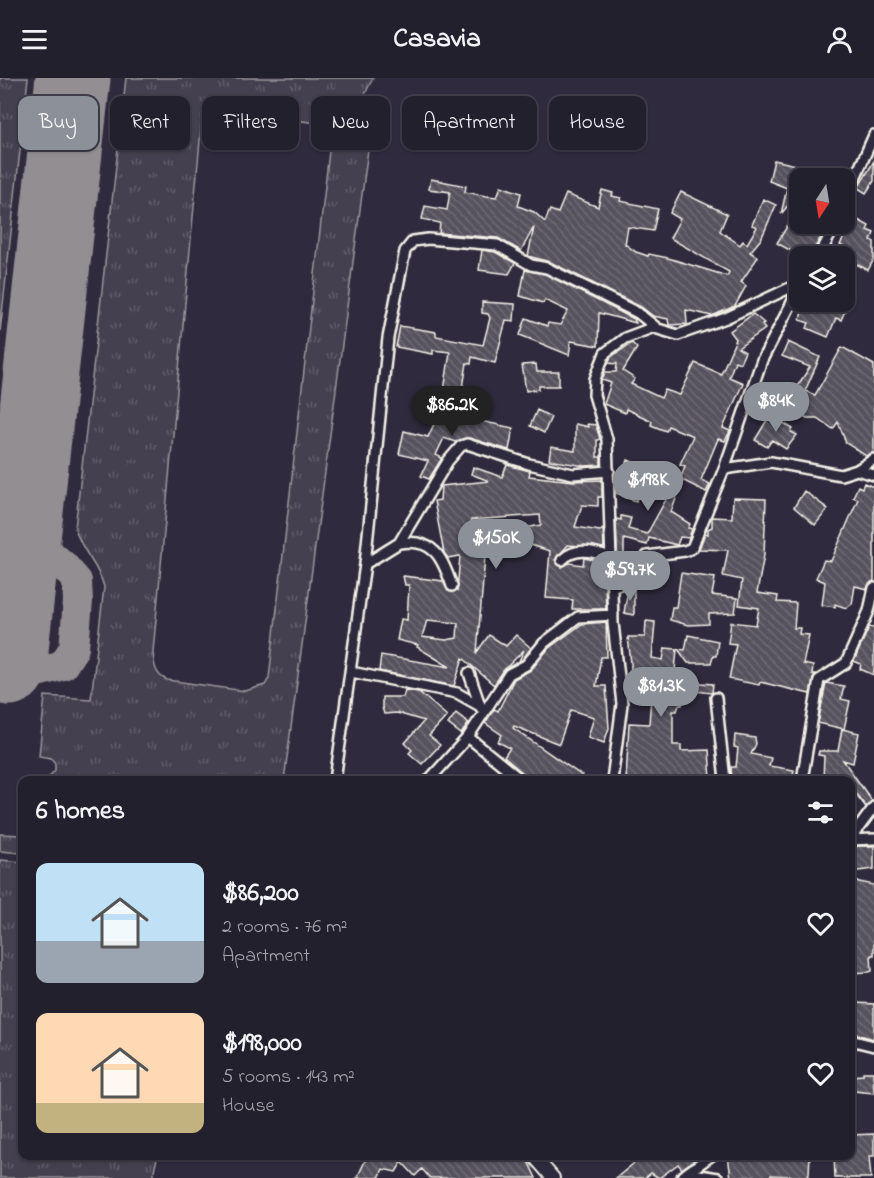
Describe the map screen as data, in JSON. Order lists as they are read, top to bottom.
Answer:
{
  "north": "bottom",
  "page": {
    "header": "Casavia",
    "chip": [
      "Buy",
      "Rent",
      "Filters",
      "New",
      "Apartment",
      "House"
    ],
    "price": [
      "$84K",
      "$86.2K",
      "$198K",
      "$150K",
      "$59.7K",
      "$81.3K"
    ],
    "heading": "6 homes",
    "list": [
      {
        "name": "$86,200",
        "note": "2 rooms · 76 m² · Apartment"
      },
      {
        "name": "$198,000",
        "note": "5 rooms · 143 m² · House"
      }
    ]
  }
}
